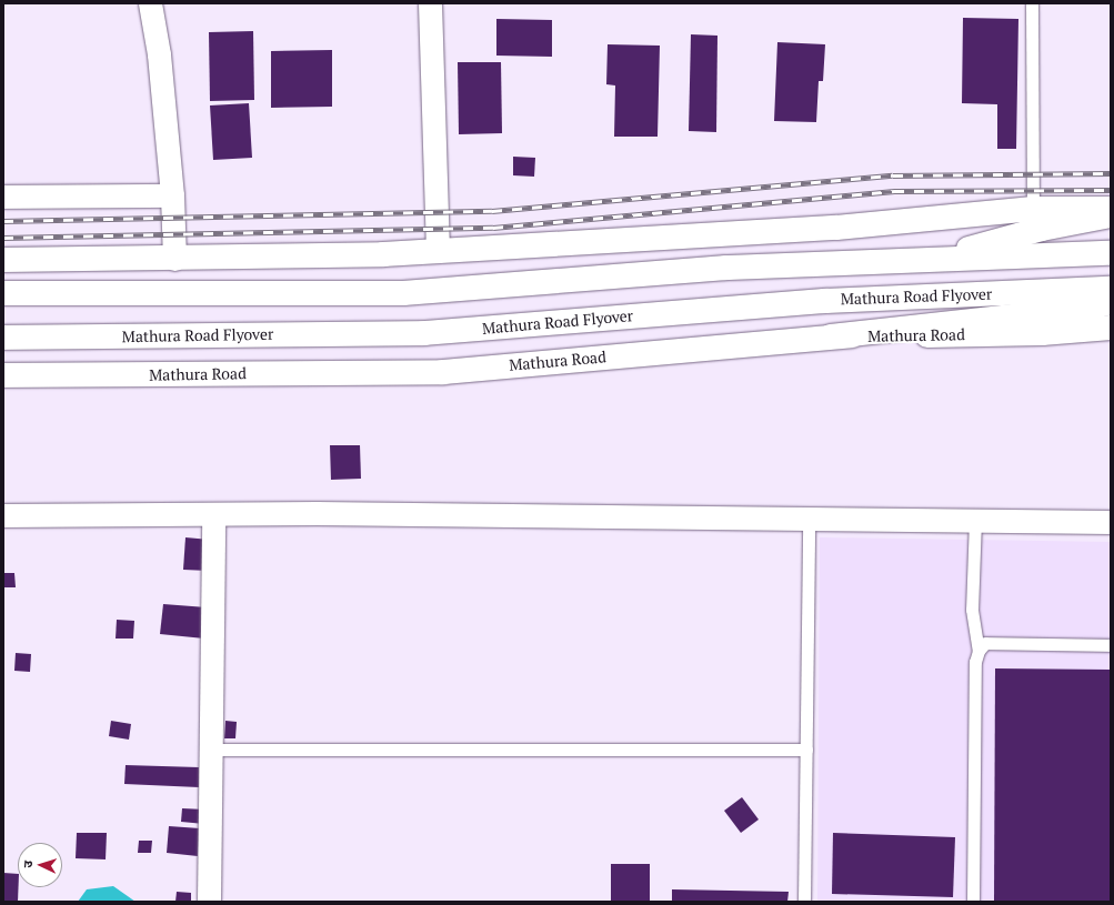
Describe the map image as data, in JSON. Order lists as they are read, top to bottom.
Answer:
{
  "streets": {
    "main road": ["Mathura Road Flyover", "Mathura Road"]
  },
  "north": "left"
}
